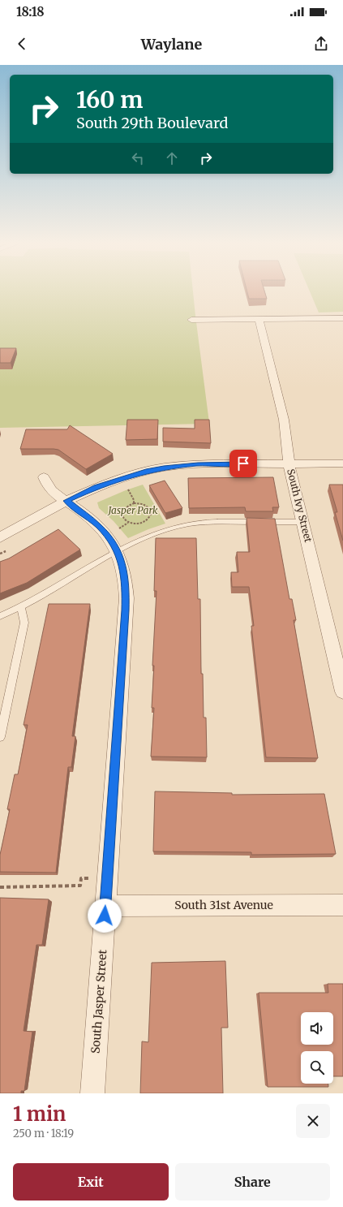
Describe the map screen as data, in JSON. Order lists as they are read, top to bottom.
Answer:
{
  "streets": {
    "street": ["South Ivy Street", "South 31st Avenue", "South Jasper Street"]
  },
  "crossings": [
    ["South 31st Avenue", "South Jasper Street"]
  ],
  "parks": ["Jasper Park"],
  "page": {
    "status": "18:18",
    "header": "Waylane",
    "turn": ["160 m", "South 29th Boulevard"],
    "heading": ["1 min", "250 m · 18:19"],
    "buttons": ["Exit", "Share"]
  }
}
